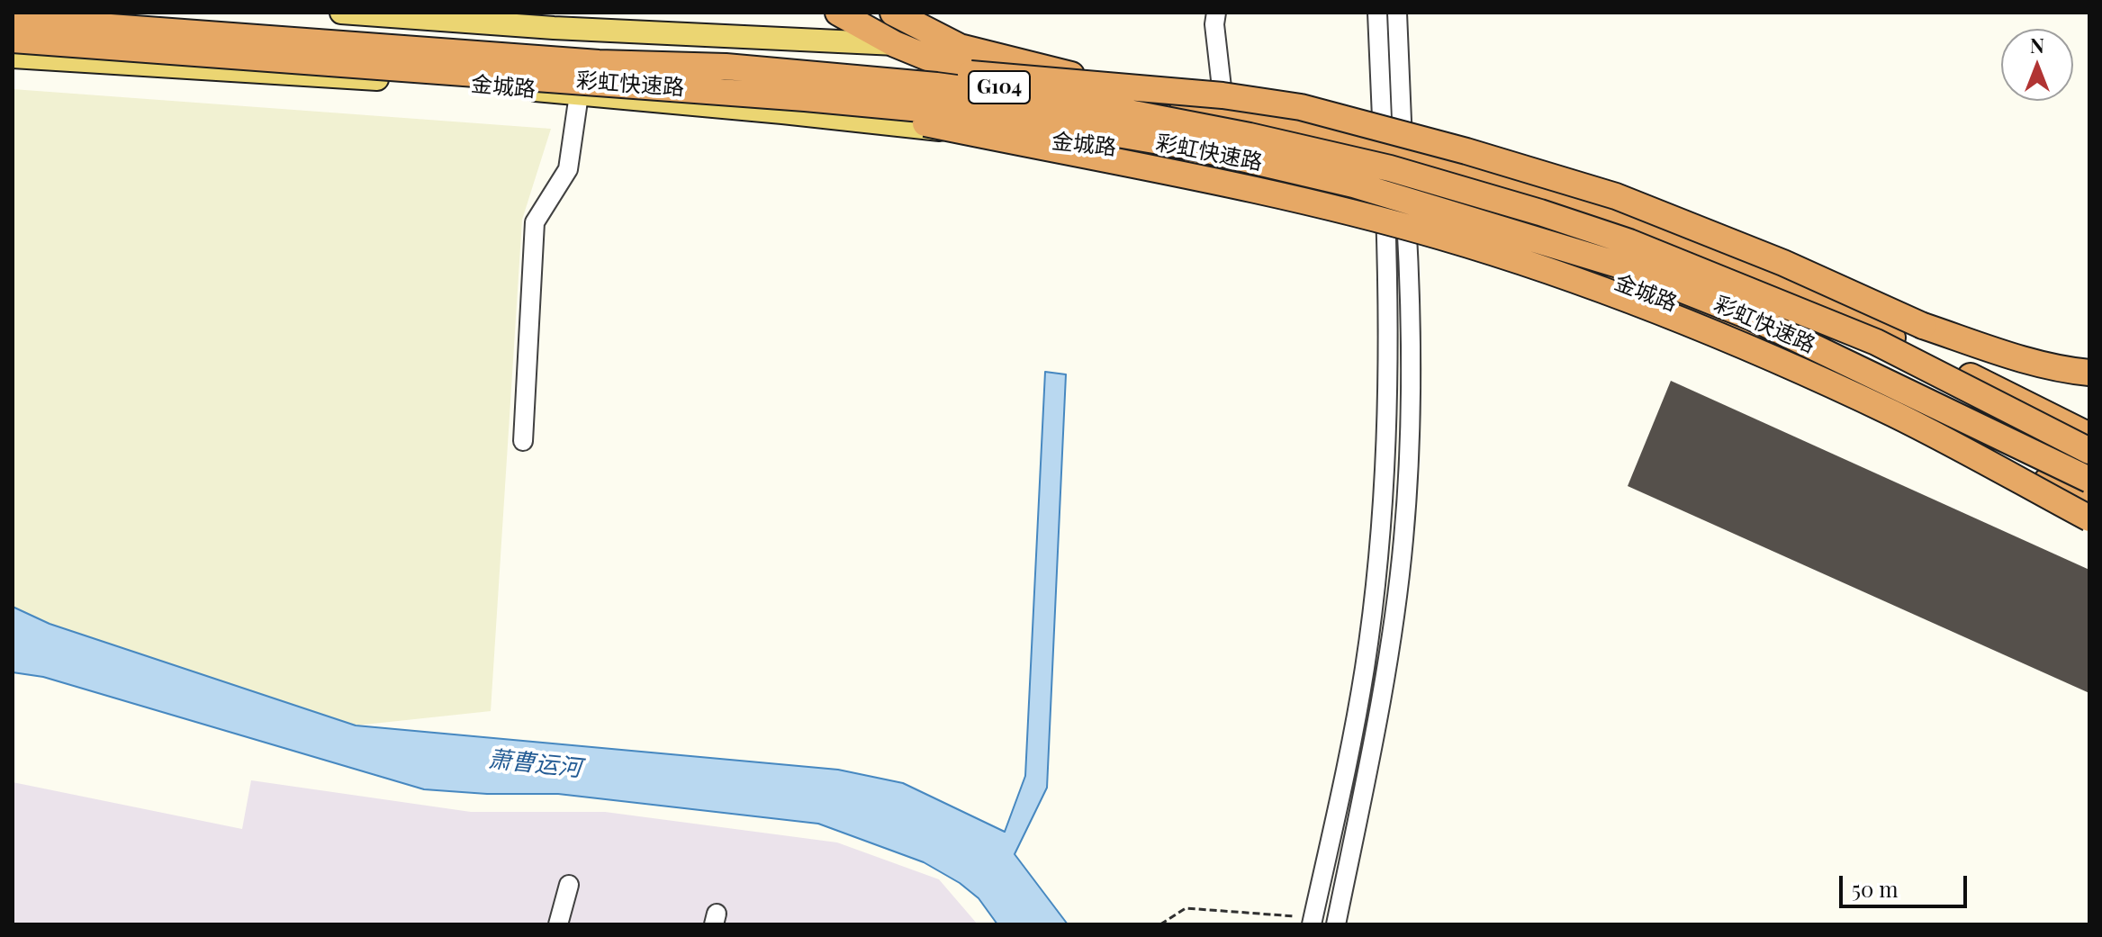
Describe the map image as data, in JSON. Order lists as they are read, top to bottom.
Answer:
{
  "streets": {
    "highway": ["彩虹快速路", "金城路", "G104"]
  },
  "crossings": [
    ["金城路", "G104"]
  ],
  "water": ["萧曹运河"],
  "scale_bar": "50 m",
  "north": "top"
}
